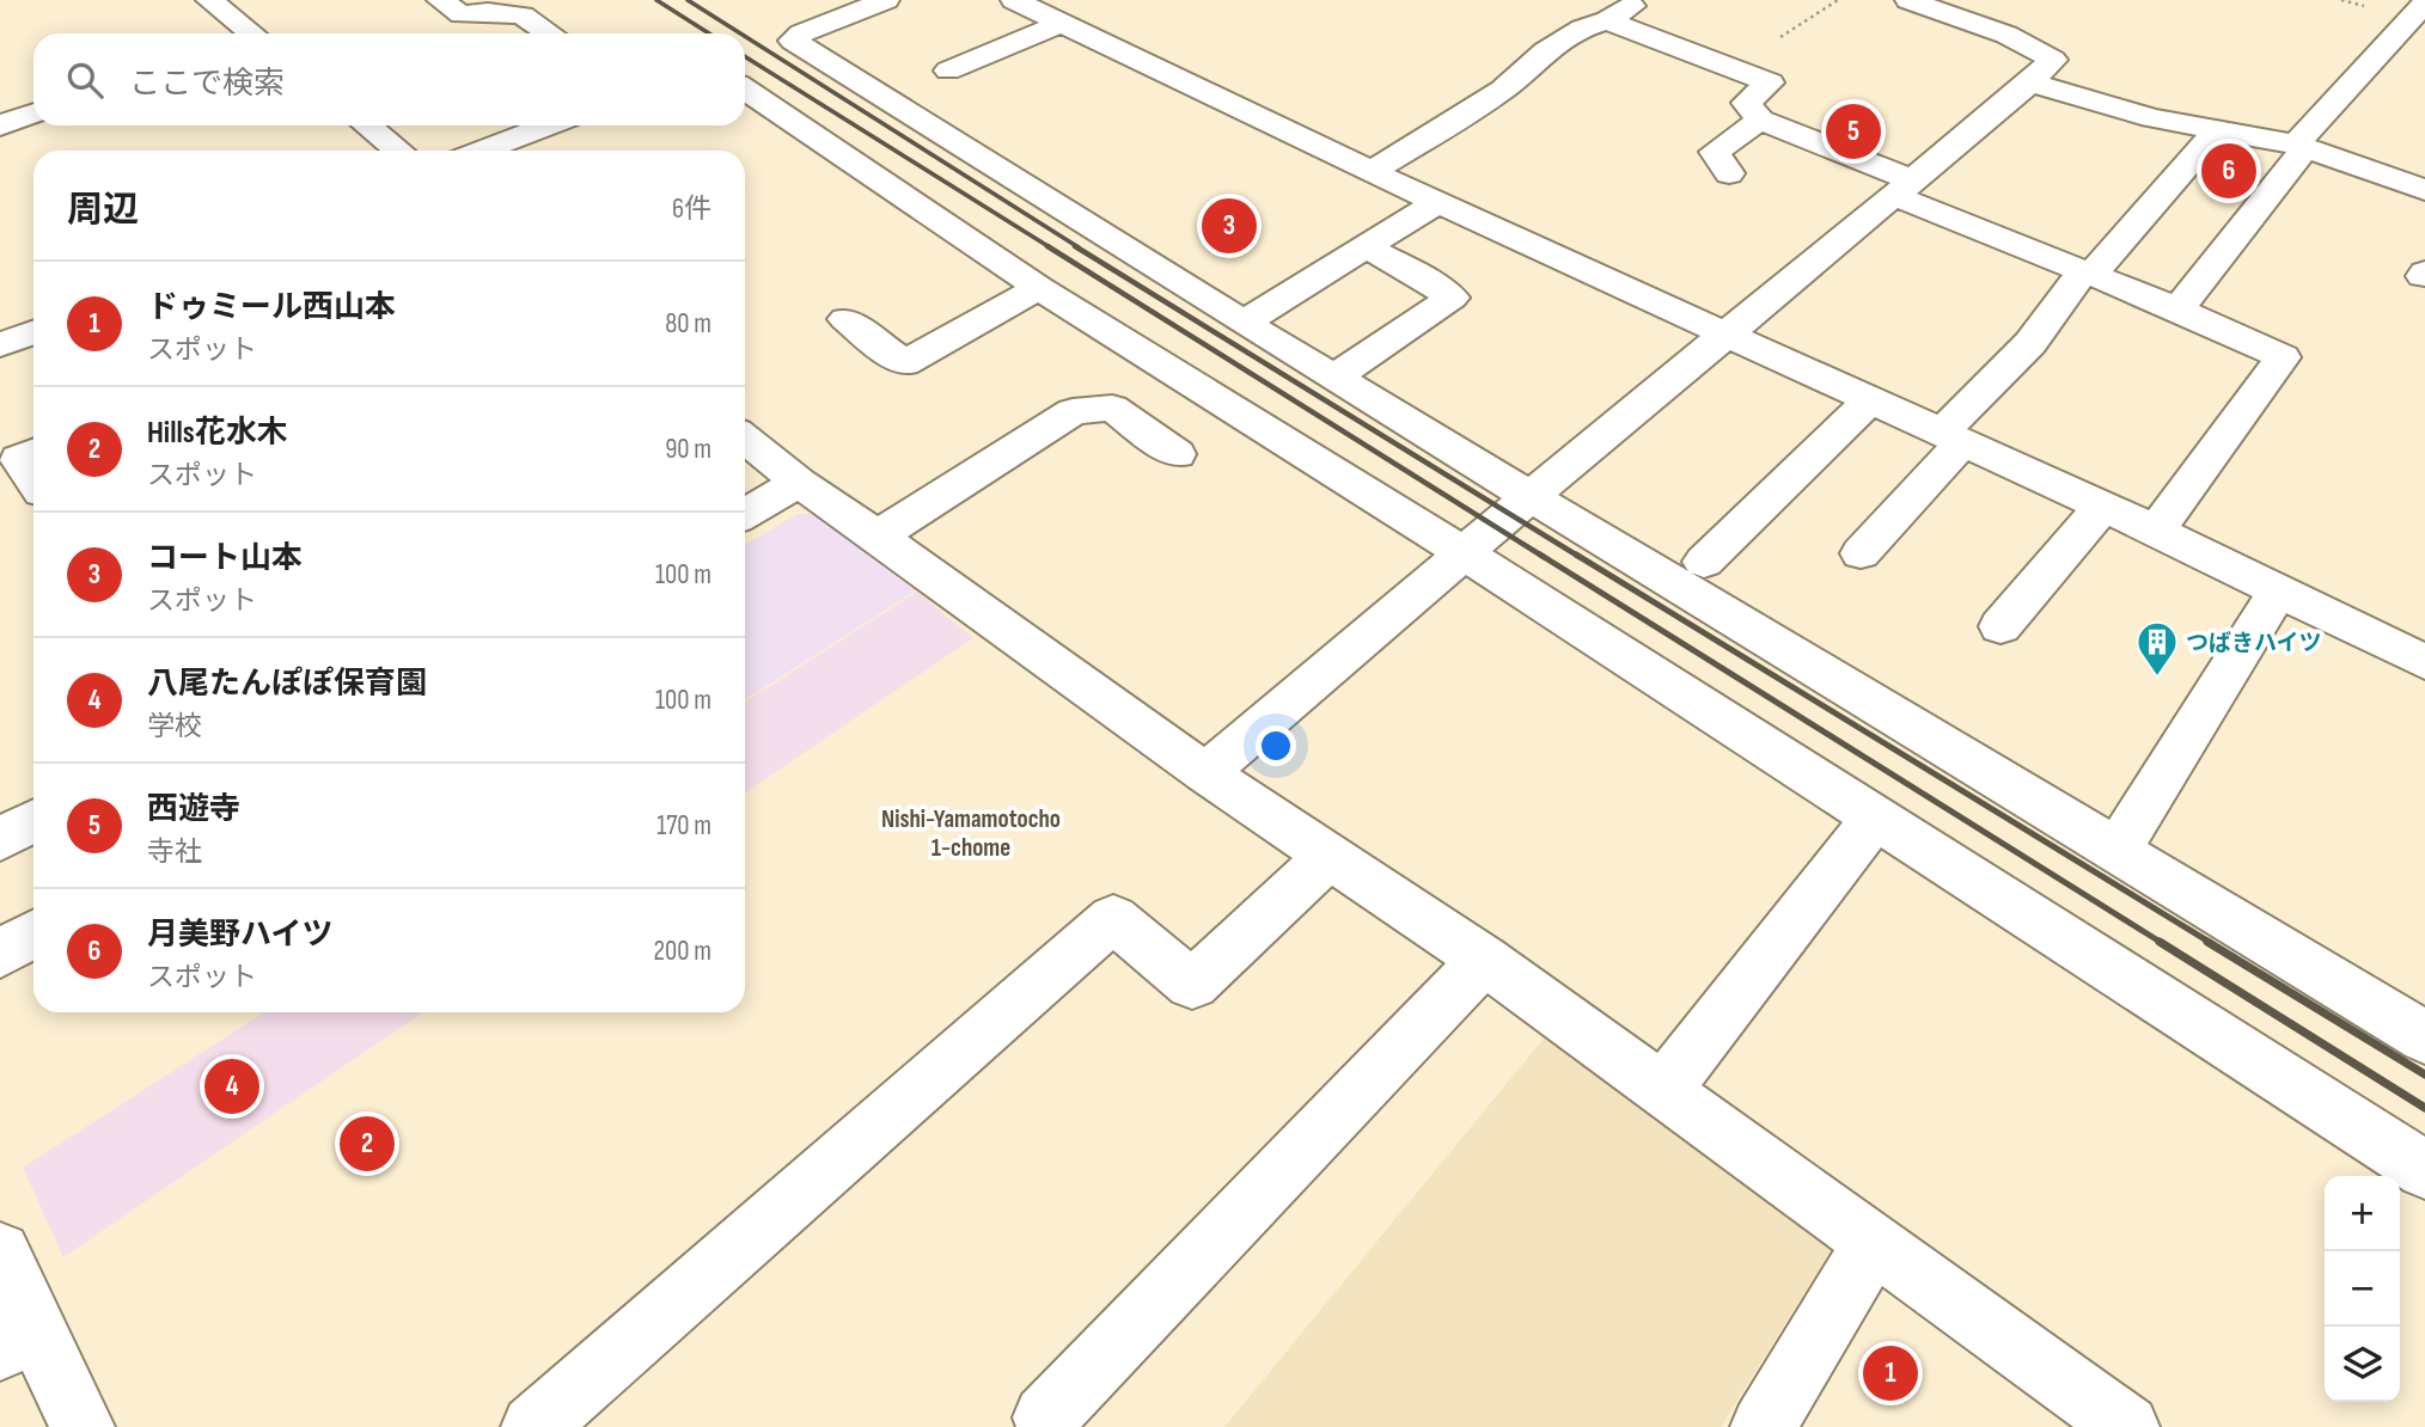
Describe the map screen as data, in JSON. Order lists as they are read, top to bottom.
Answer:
{
  "districts": ["Nishi-Yamamotocho 1-chome"],
  "places": {
    "building": ["つばきハイツ"]
  },
  "page": {
    "search": "ここで検索",
    "pins": [
      "5",
      "6",
      "3",
      "4",
      "2",
      "1"
    ],
    "heading": ["周辺", "6件"],
    "list": [
      {
        "mark": "1",
        "name": "ドゥミール西山本",
        "note": "スポット",
        "value": "80 m"
      },
      {
        "mark": "2",
        "name": "Hills花水木",
        "note": "スポット",
        "value": "90 m"
      },
      {
        "mark": "3",
        "name": "コート山本",
        "note": "スポット",
        "value": "100 m"
      },
      {
        "mark": "4",
        "name": "八尾たんぽぽ保育園",
        "note": "学校",
        "value": "100 m"
      },
      {
        "mark": "5",
        "name": "西遊寺",
        "note": "寺社",
        "value": "170 m"
      },
      {
        "mark": "6",
        "name": "月美野ハイツ",
        "note": "スポット",
        "value": "200 m"
      }
    ],
    "map_buttons": ["+", "−"]
  }
}
